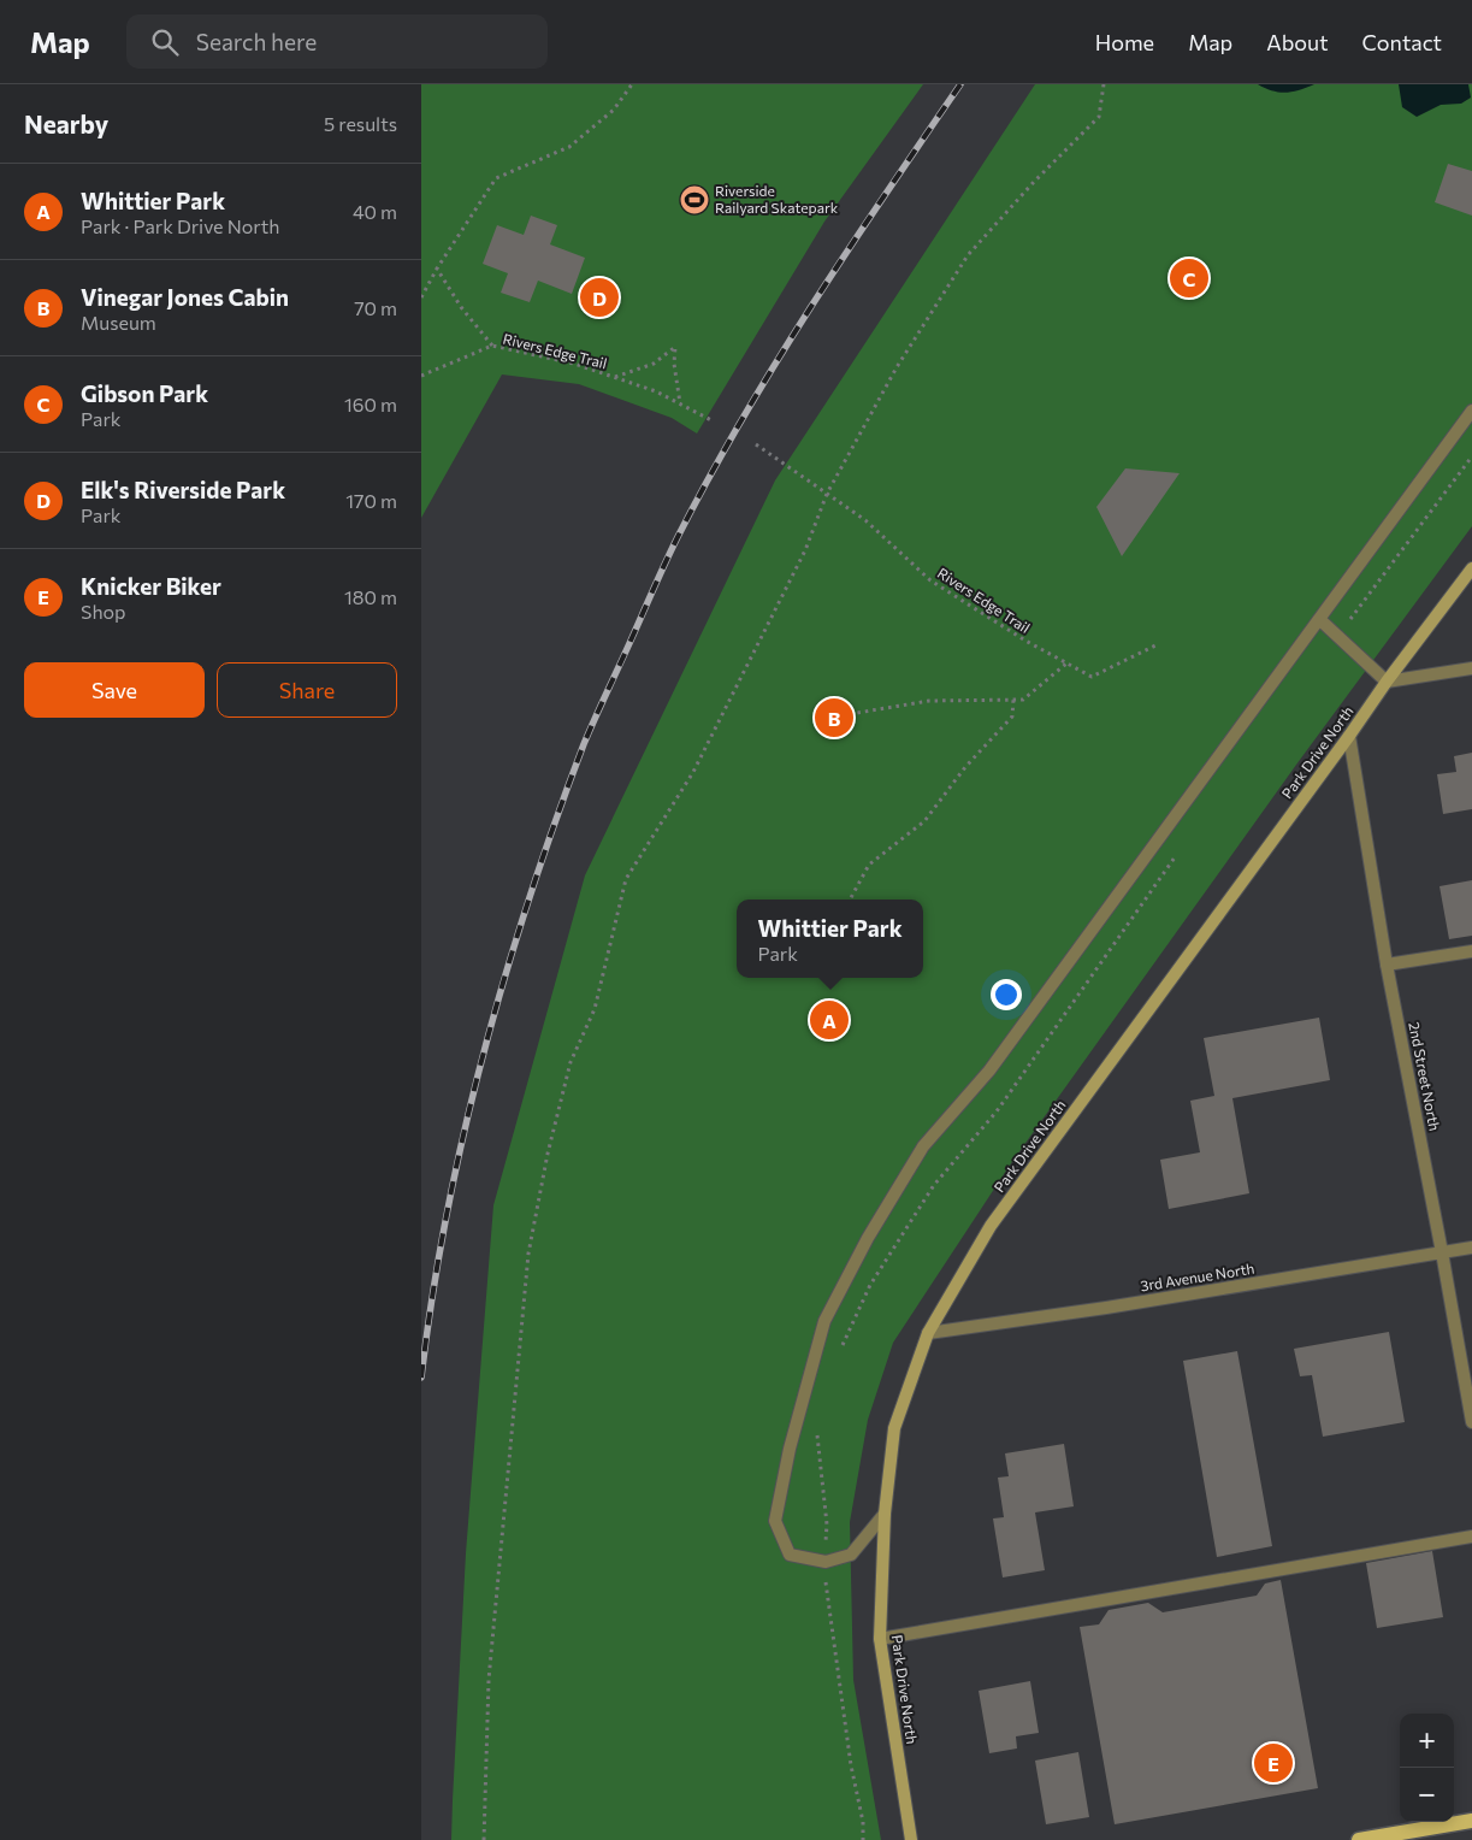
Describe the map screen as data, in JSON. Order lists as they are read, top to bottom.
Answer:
{
  "streets": {
    "street": ["Park Drive North", "2nd Street North", "3rd Avenue North"],
    "path": ["Rivers Edge Trail"]
  },
  "crossings": [
    ["Park Drive North", "2nd Street North"],
    ["Park Drive North", "3rd Avenue North"],
    ["2nd Street North", "3rd Avenue North"]
  ],
  "places": {
    "sports": ["Riverside Railyard Skatepark"]
  },
  "page": {
    "header": "Map",
    "search": "Search here",
    "nav": [
      "Home",
      "Map",
      "About",
      "Contact"
    ],
    "heading": ["Nearby", "5 results"],
    "list": [
      {
        "mark": "A",
        "name": "Whittier Park",
        "note": "Park · Park Drive North",
        "value": "40 m"
      },
      {
        "mark": "B",
        "name": "Vinegar Jones Cabin",
        "note": "Museum",
        "value": "70 m"
      },
      {
        "mark": "C",
        "name": "Gibson Park",
        "note": "Park",
        "value": "160 m"
      },
      {
        "mark": "D",
        "name": "Elk's Riverside Park",
        "note": "Park",
        "value": "170 m"
      },
      {
        "mark": "E",
        "name": "Knicker Biker",
        "note": "Shop",
        "value": "180 m"
      }
    ],
    "pins": [
      "C",
      "D",
      "B",
      "A",
      "E"
    ],
    "buttons": ["Save", "Share"],
    "popup": ["Whittier Park", "Park"],
    "map_buttons": ["+", "−"]
  }
}
